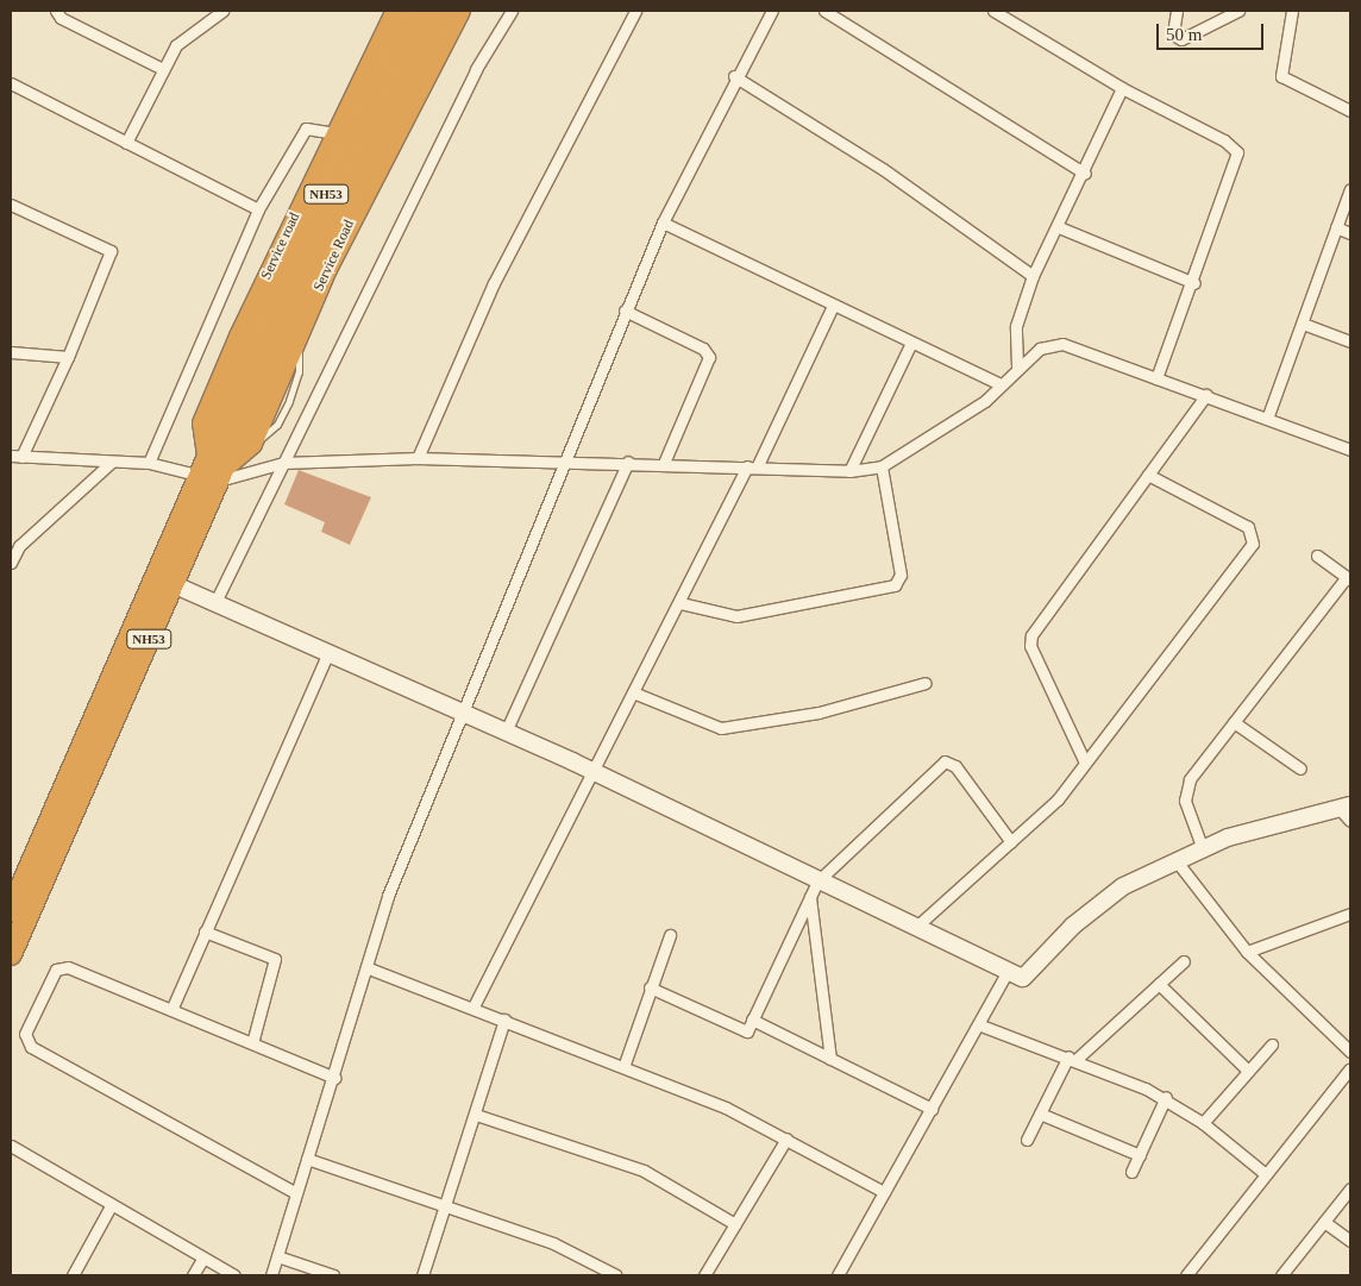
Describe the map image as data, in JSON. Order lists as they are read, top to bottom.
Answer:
{
  "streets": {
    "highway": ["NH53", "Service road", "Service Road"]
  },
  "crossings": [
    ["NH53", "Service road"],
    ["NH53", "Service Road"],
    ["Service road", "Service Road"]
  ],
  "scale_bar": "50 m"
}
